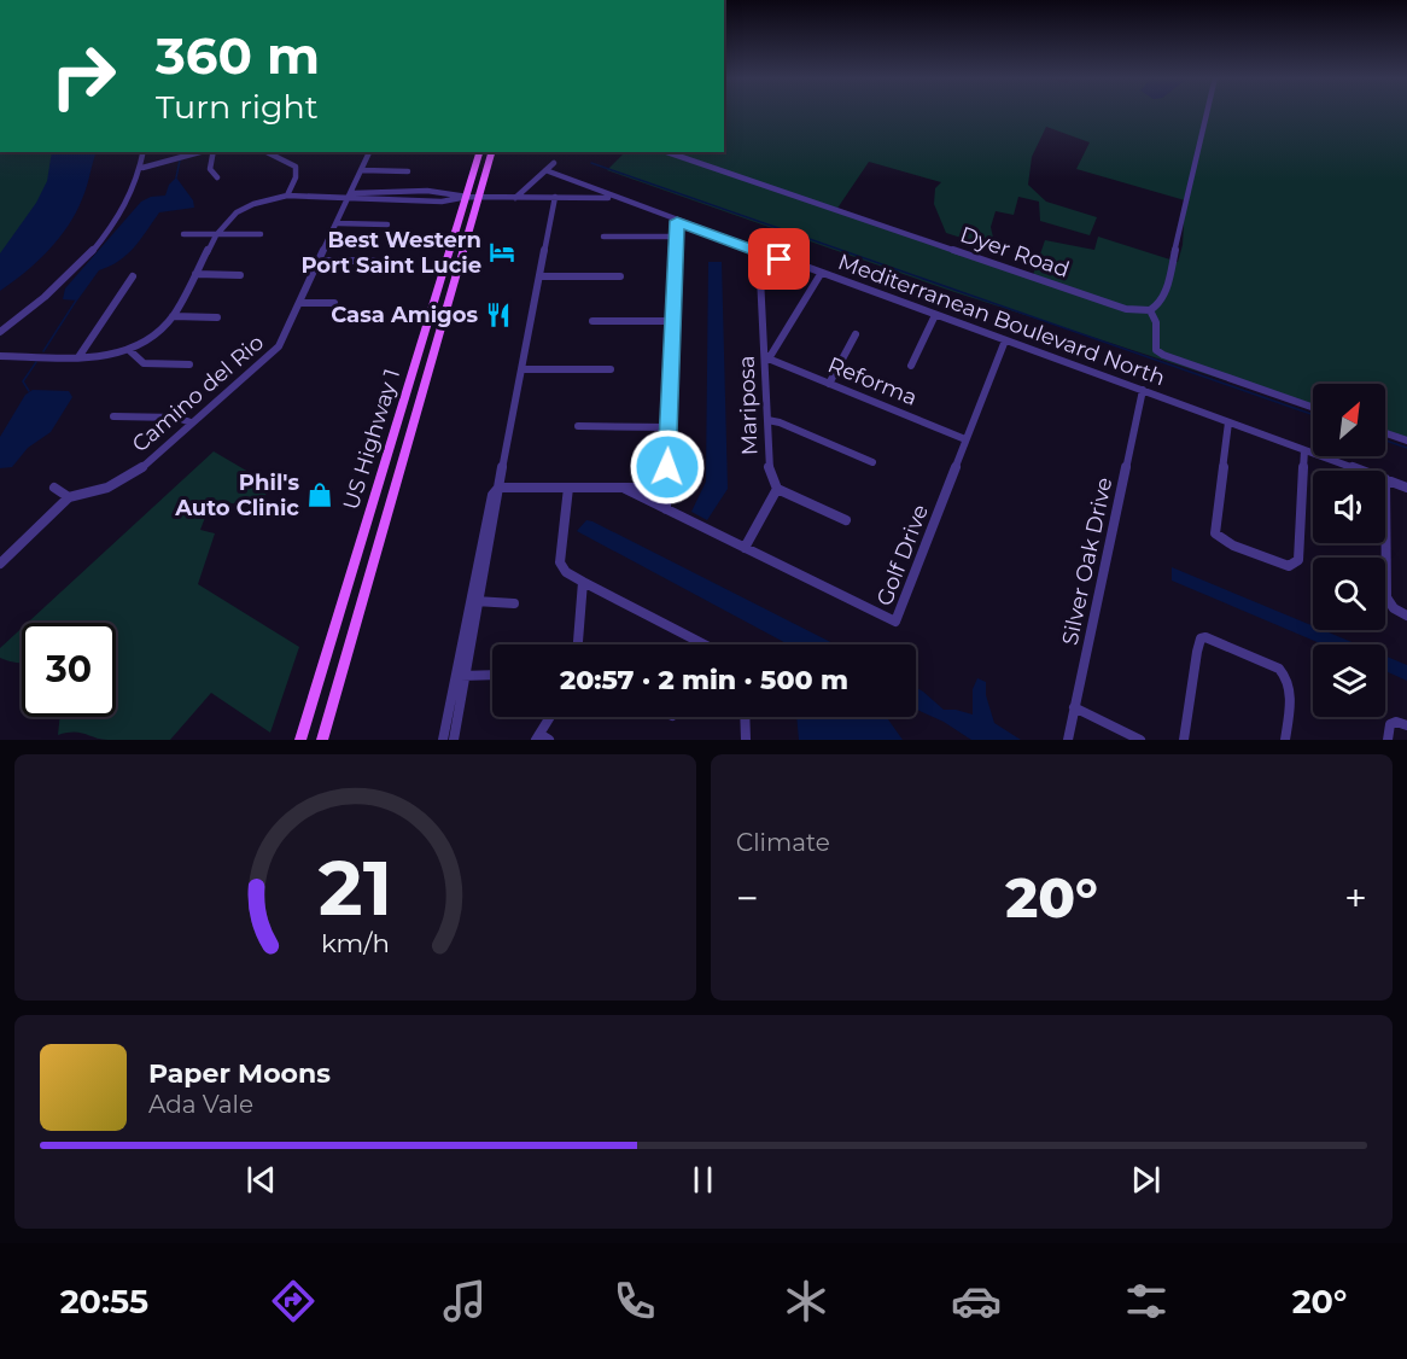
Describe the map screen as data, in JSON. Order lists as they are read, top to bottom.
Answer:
{
  "streets": {
    "main road": ["US Highway 1"],
    "street": [
      "Dyer Road",
      "Mediterranean Boulevard North",
      "Reforma",
      "Camino del Rio",
      "Mariposa",
      "Golf Drive",
      "Silver Oak Drive"
    ]
  },
  "crossings": [
    ["Mediterranean Boulevard North", "Mariposa"],
    ["Mediterranean Boulevard North", "Golf Drive"],
    ["Mediterranean Boulevard North", "Silver Oak Drive"],
    ["Reforma", "Mariposa"],
    ["Reforma", "Golf Drive"]
  ],
  "places": {
    "hotel": ["Best Western Port Saint Lucie"],
    "restaurant": ["Casa Amigos"],
    "shop": ["Phil's Auto Clinic"]
  },
  "north": "top right",
  "page": {
    "turn": ["360 m", "Turn right"],
    "limit": "30",
    "trip": "20:57 · 2 min · 500 m",
    "tile": "Climate",
    "heat": ["−", "20°", "+"],
    "song": ["Paper Moons", "Ada Vale"],
    "tabs": ["20:55", "20°"],
    "gauge": ["21", "km/h"]
  }
}
